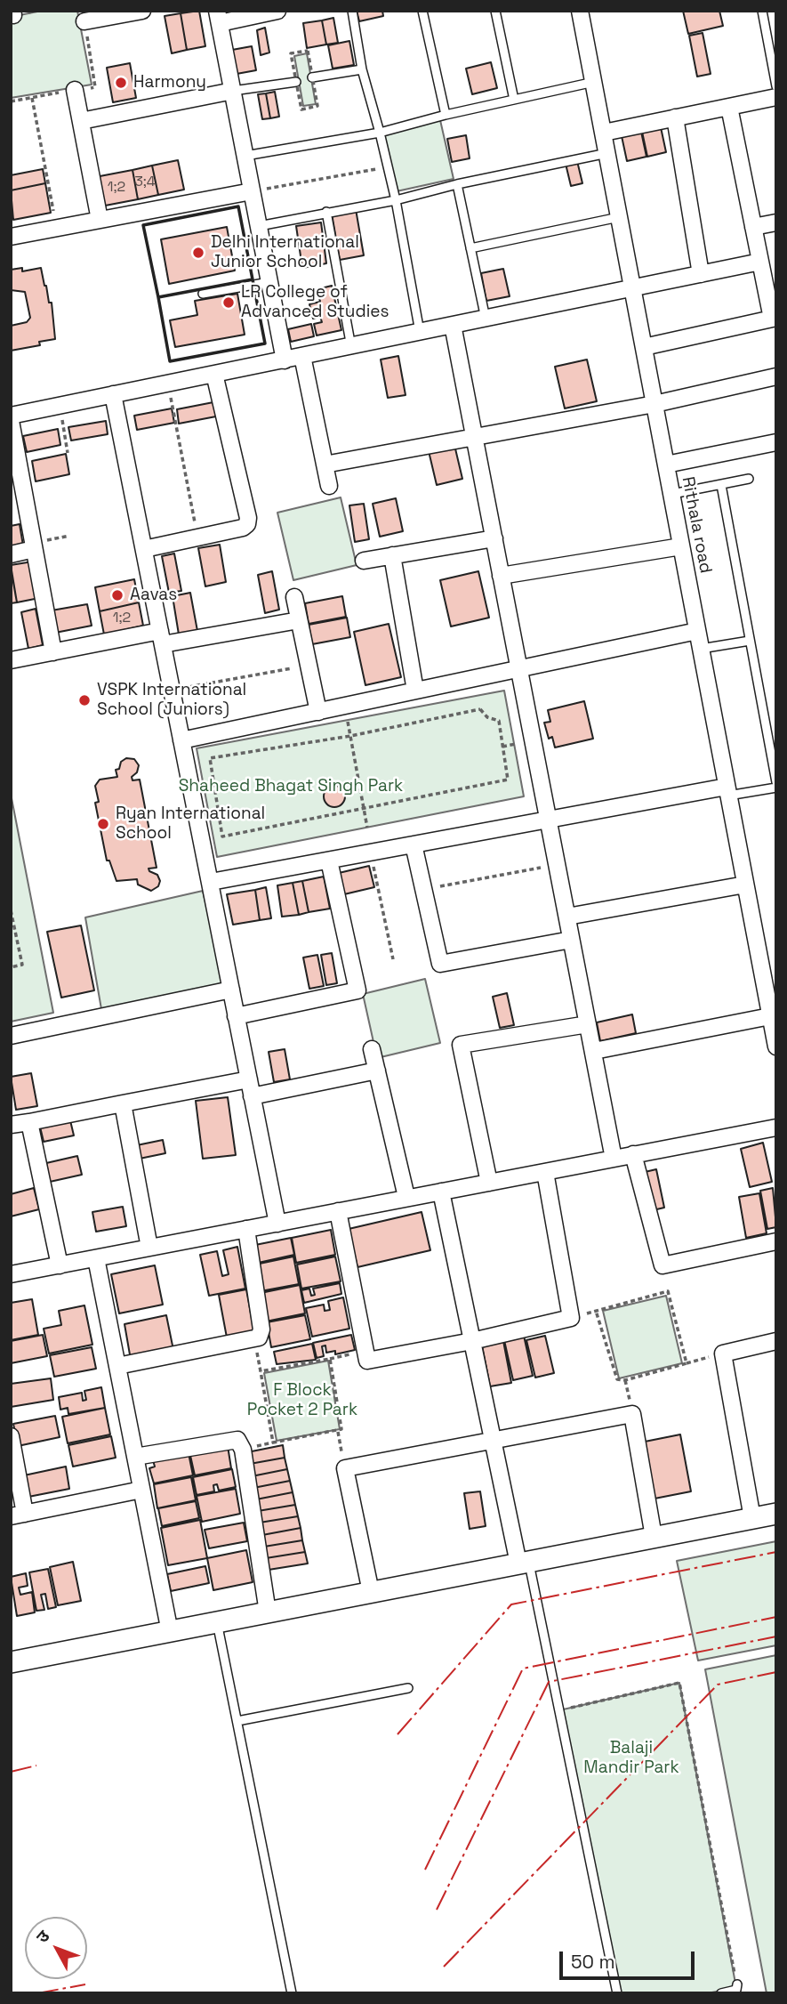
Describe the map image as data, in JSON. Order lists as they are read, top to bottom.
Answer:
{
  "streets": {
    "street": ["Rithala road"]
  },
  "parks": ["Shaheed Bhagat Singh Park", "F Block Pocket 2 Park", "Balaji Mandir Park"],
  "places": [
    "Harmony",
    "Delhi International Junior School",
    "LR College of Advanced Studies",
    "Aavas",
    "VSPK International School (Juniors)",
    "Ryan International School"
  ],
  "house_numbers": ["3;4", "1;2", "1;2"],
  "scale_bar": "50 m",
  "north": "top left"
}
